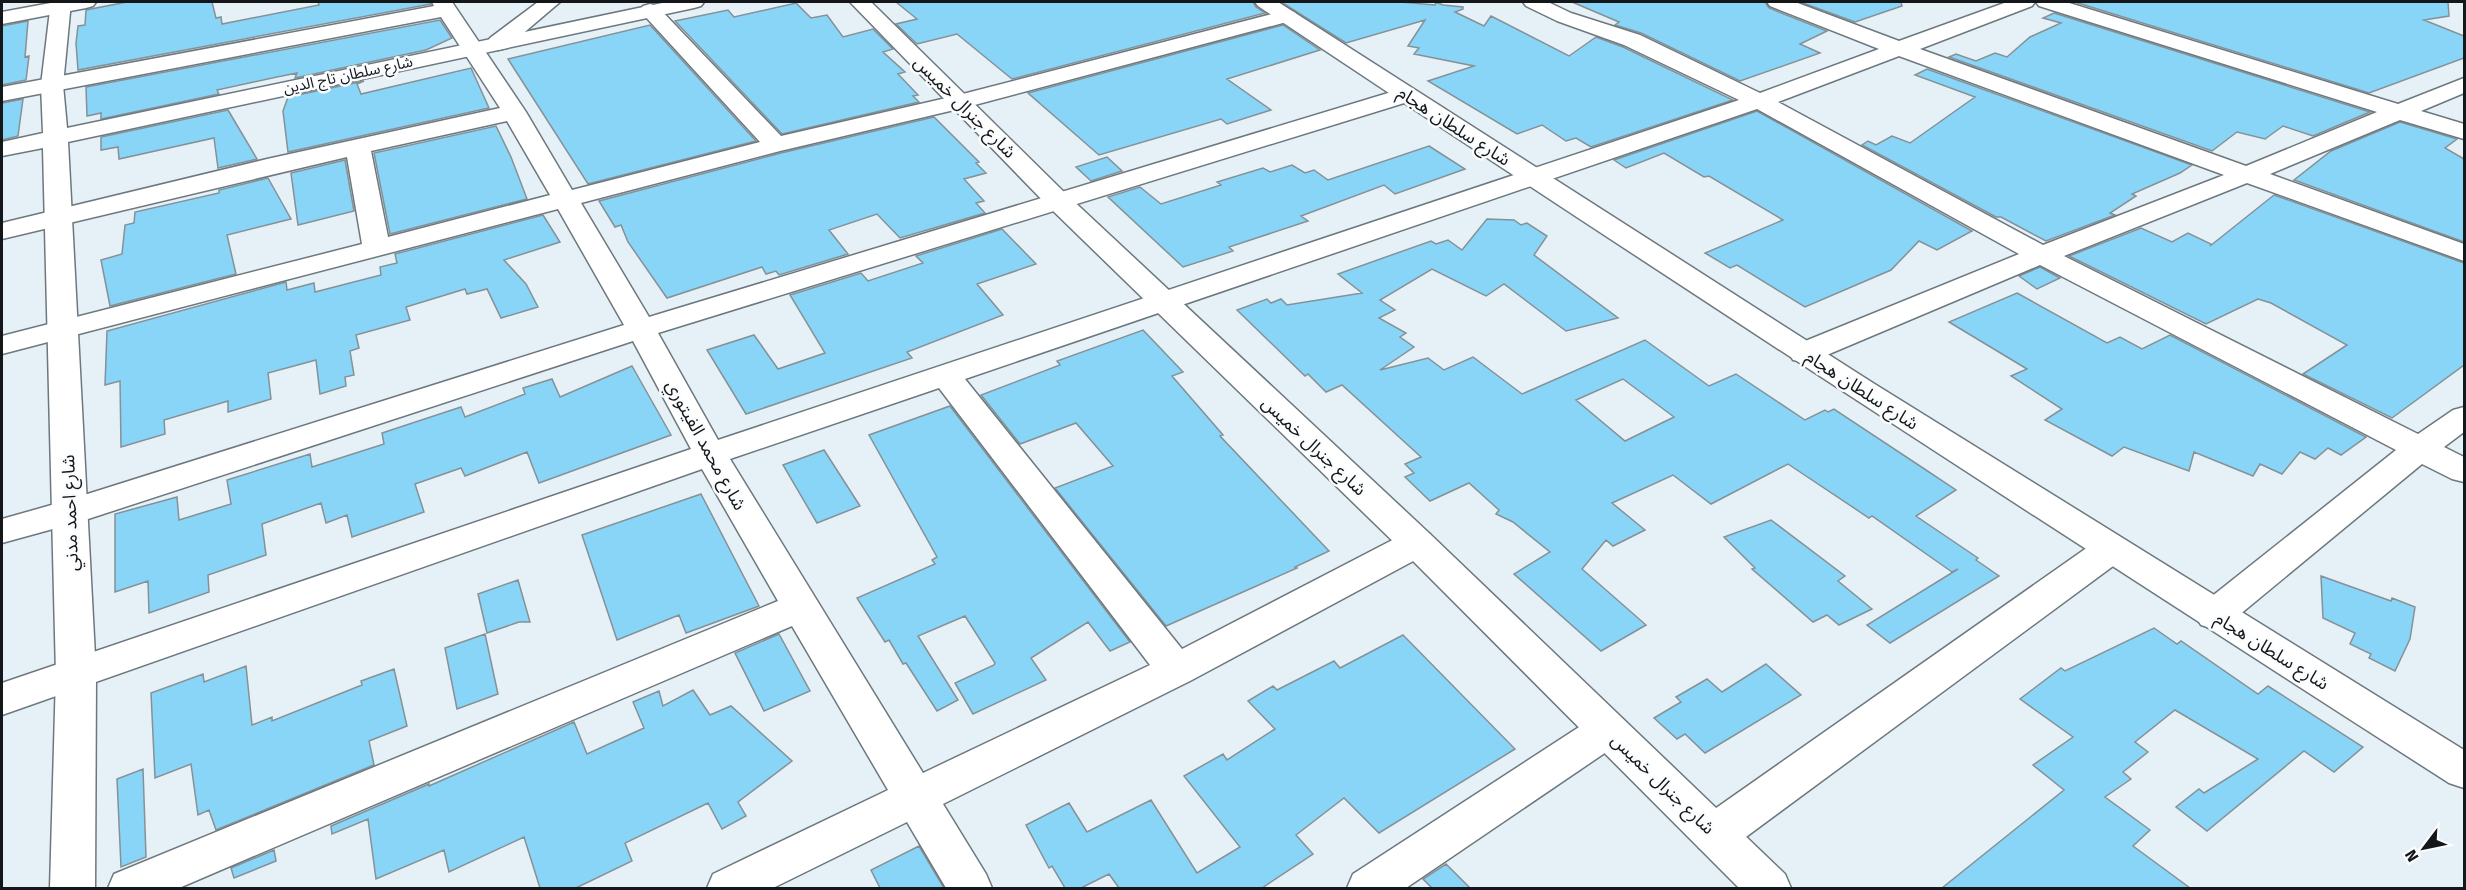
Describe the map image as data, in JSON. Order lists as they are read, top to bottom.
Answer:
{
  "streets": {
    "main road": [
      "شارع سلطان تاج الدين",
      "شارع جنرال خميس",
      "شارع سلطان هجام",
      "شارع محمد الفيتوري",
      "شارع احمد مدني"
    ]
  },
  "crossings": [
    ["شارع سلطان تاج الدين", "شارع محمد الفيتوري"],
    ["شارع سلطان تاج الدين", "شارع احمد مدني"]
  ],
  "north": "bottom left"
}
